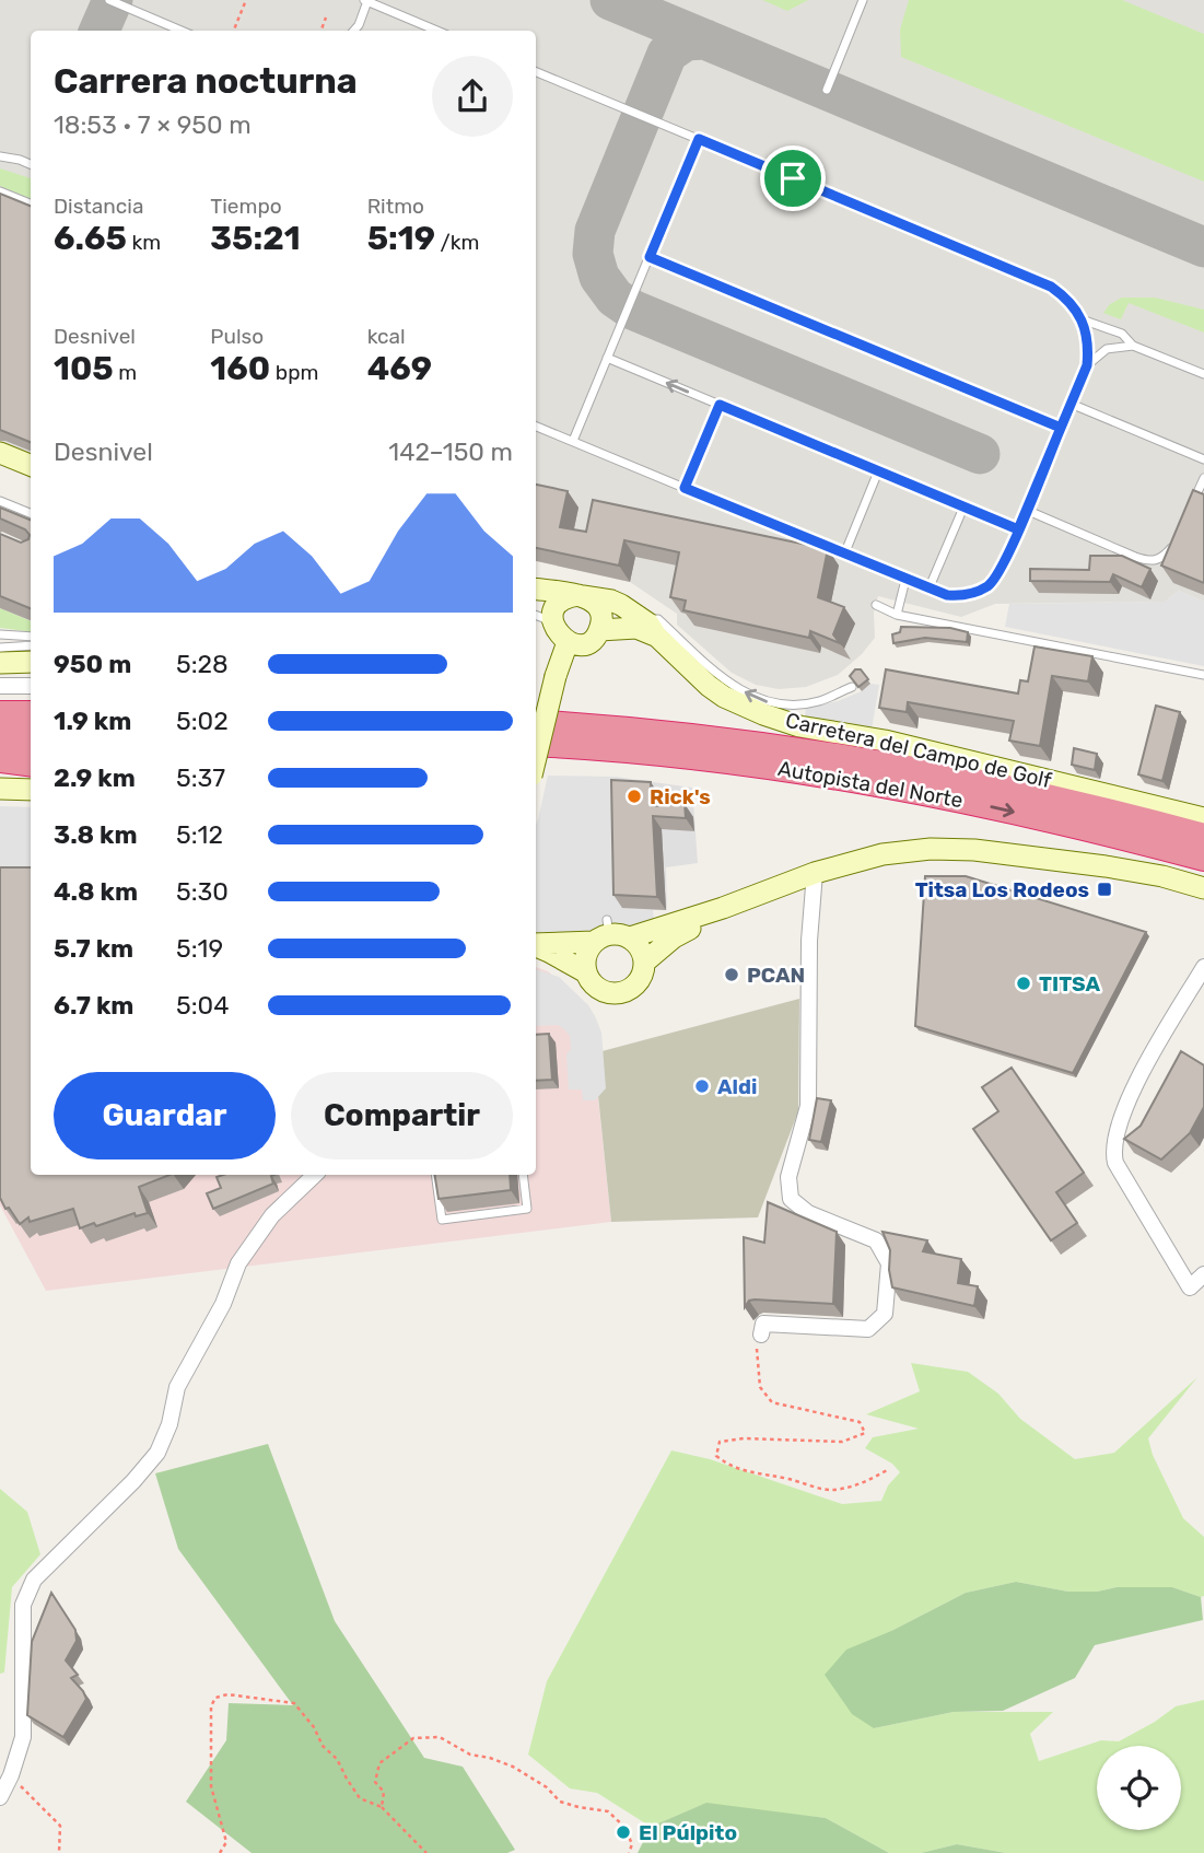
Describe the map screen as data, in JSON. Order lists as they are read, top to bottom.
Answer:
{
  "streets": {
    "highway": ["Autopista del Norte"],
    "main road": ["Carretera del Campo de Golf"]
  },
  "places": {
    "other": [
      "Rick's",
      "PCAN",
      "TITSA",
      "Aldi",
      "El Púlpito"
    ],
    "transit": ["Titsa Los Rodeos"]
  },
  "page": {
    "heading": ["Carrera nocturna", "18:53 · 7 × 950 m"],
    "stats": [
      ["Distancia", "6.65 km"],
      ["Tiempo", "35:21"],
      ["Ritmo", "5:19 /km"],
      ["Desnivel", "105 m"],
      ["Pulso", "160 bpm"],
      ["kcal", "469"]
    ],
    "chart": ["Desnivel", "142–150 m"],
    "list": [
      {
        "name": "950 m",
        "note": "5:28"
      },
      {
        "name": "1.9 km",
        "note": "5:02"
      },
      {
        "name": "2.9 km",
        "note": "5:37"
      },
      {
        "name": "3.8 km",
        "note": "5:12"
      },
      {
        "name": "4.8 km",
        "note": "5:30"
      },
      {
        "name": "5.7 km",
        "note": "5:19"
      },
      {
        "name": "6.7 km",
        "note": "5:04"
      }
    ],
    "buttons": ["Guardar", "Compartir"]
  }
}
